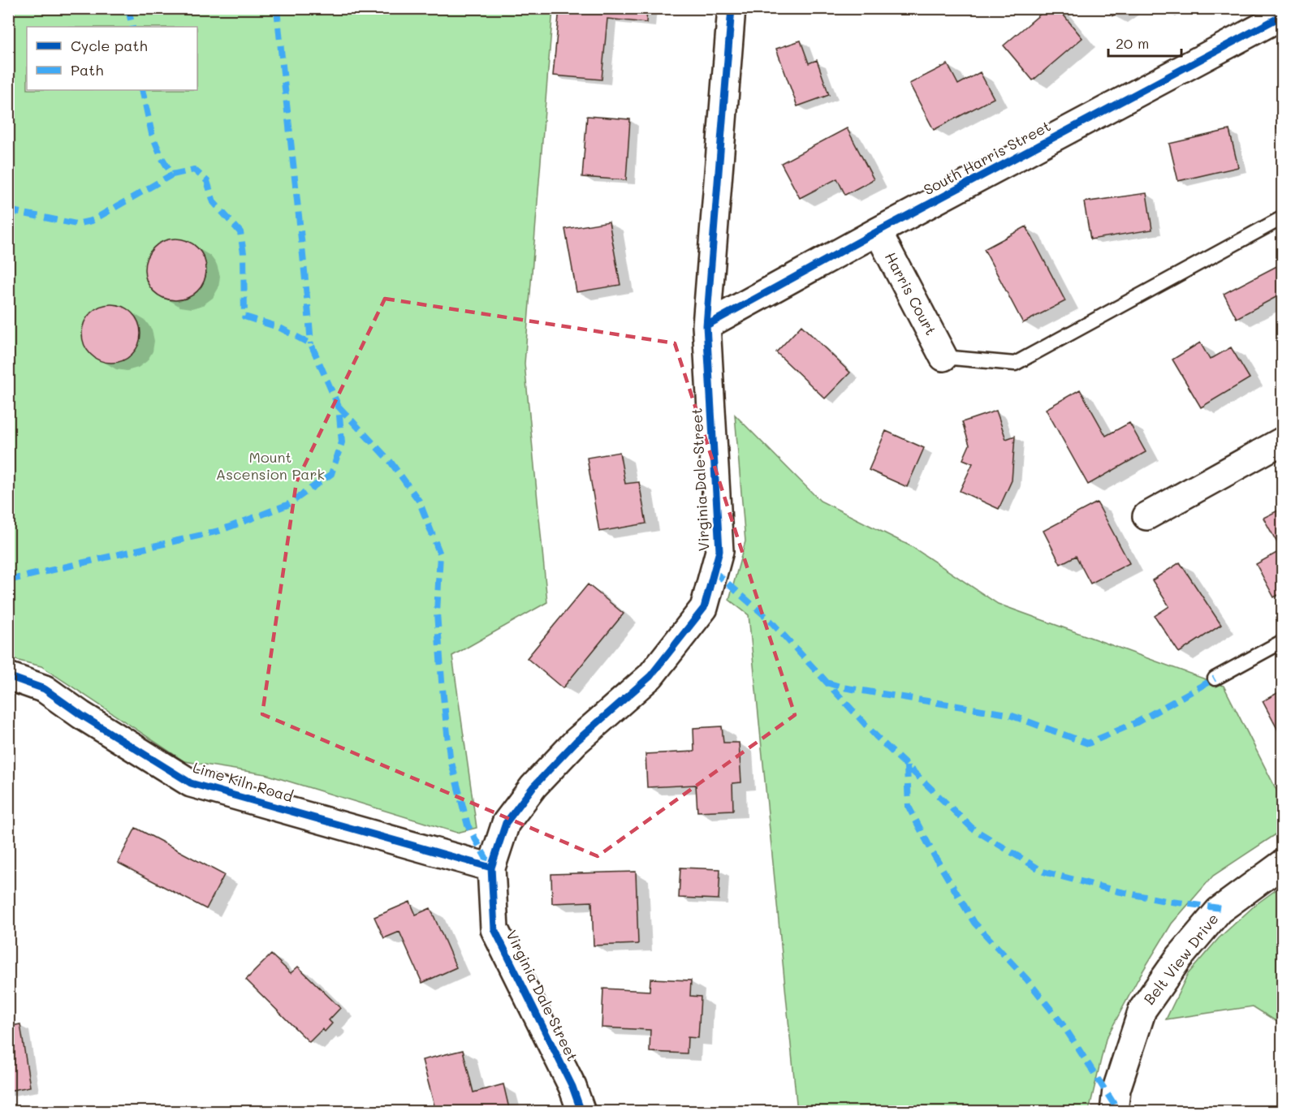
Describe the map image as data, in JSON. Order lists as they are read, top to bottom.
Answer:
{
  "streets": {
    "street": [
      "South Harris Street",
      "Harris Court",
      "Virginia Dale Street",
      "Lime Kiln Road",
      "Belt View Drive"
    ]
  },
  "crossings": [
    ["South Harris Street", "Harris Court"],
    ["South Harris Street", "Virginia Dale Street"],
    ["Virginia Dale Street", "Lime Kiln Road"]
  ],
  "parks": ["Mount Ascension Park"],
  "legend": ["Cycle path", "Path"],
  "scale_bar": "20 m"
}
